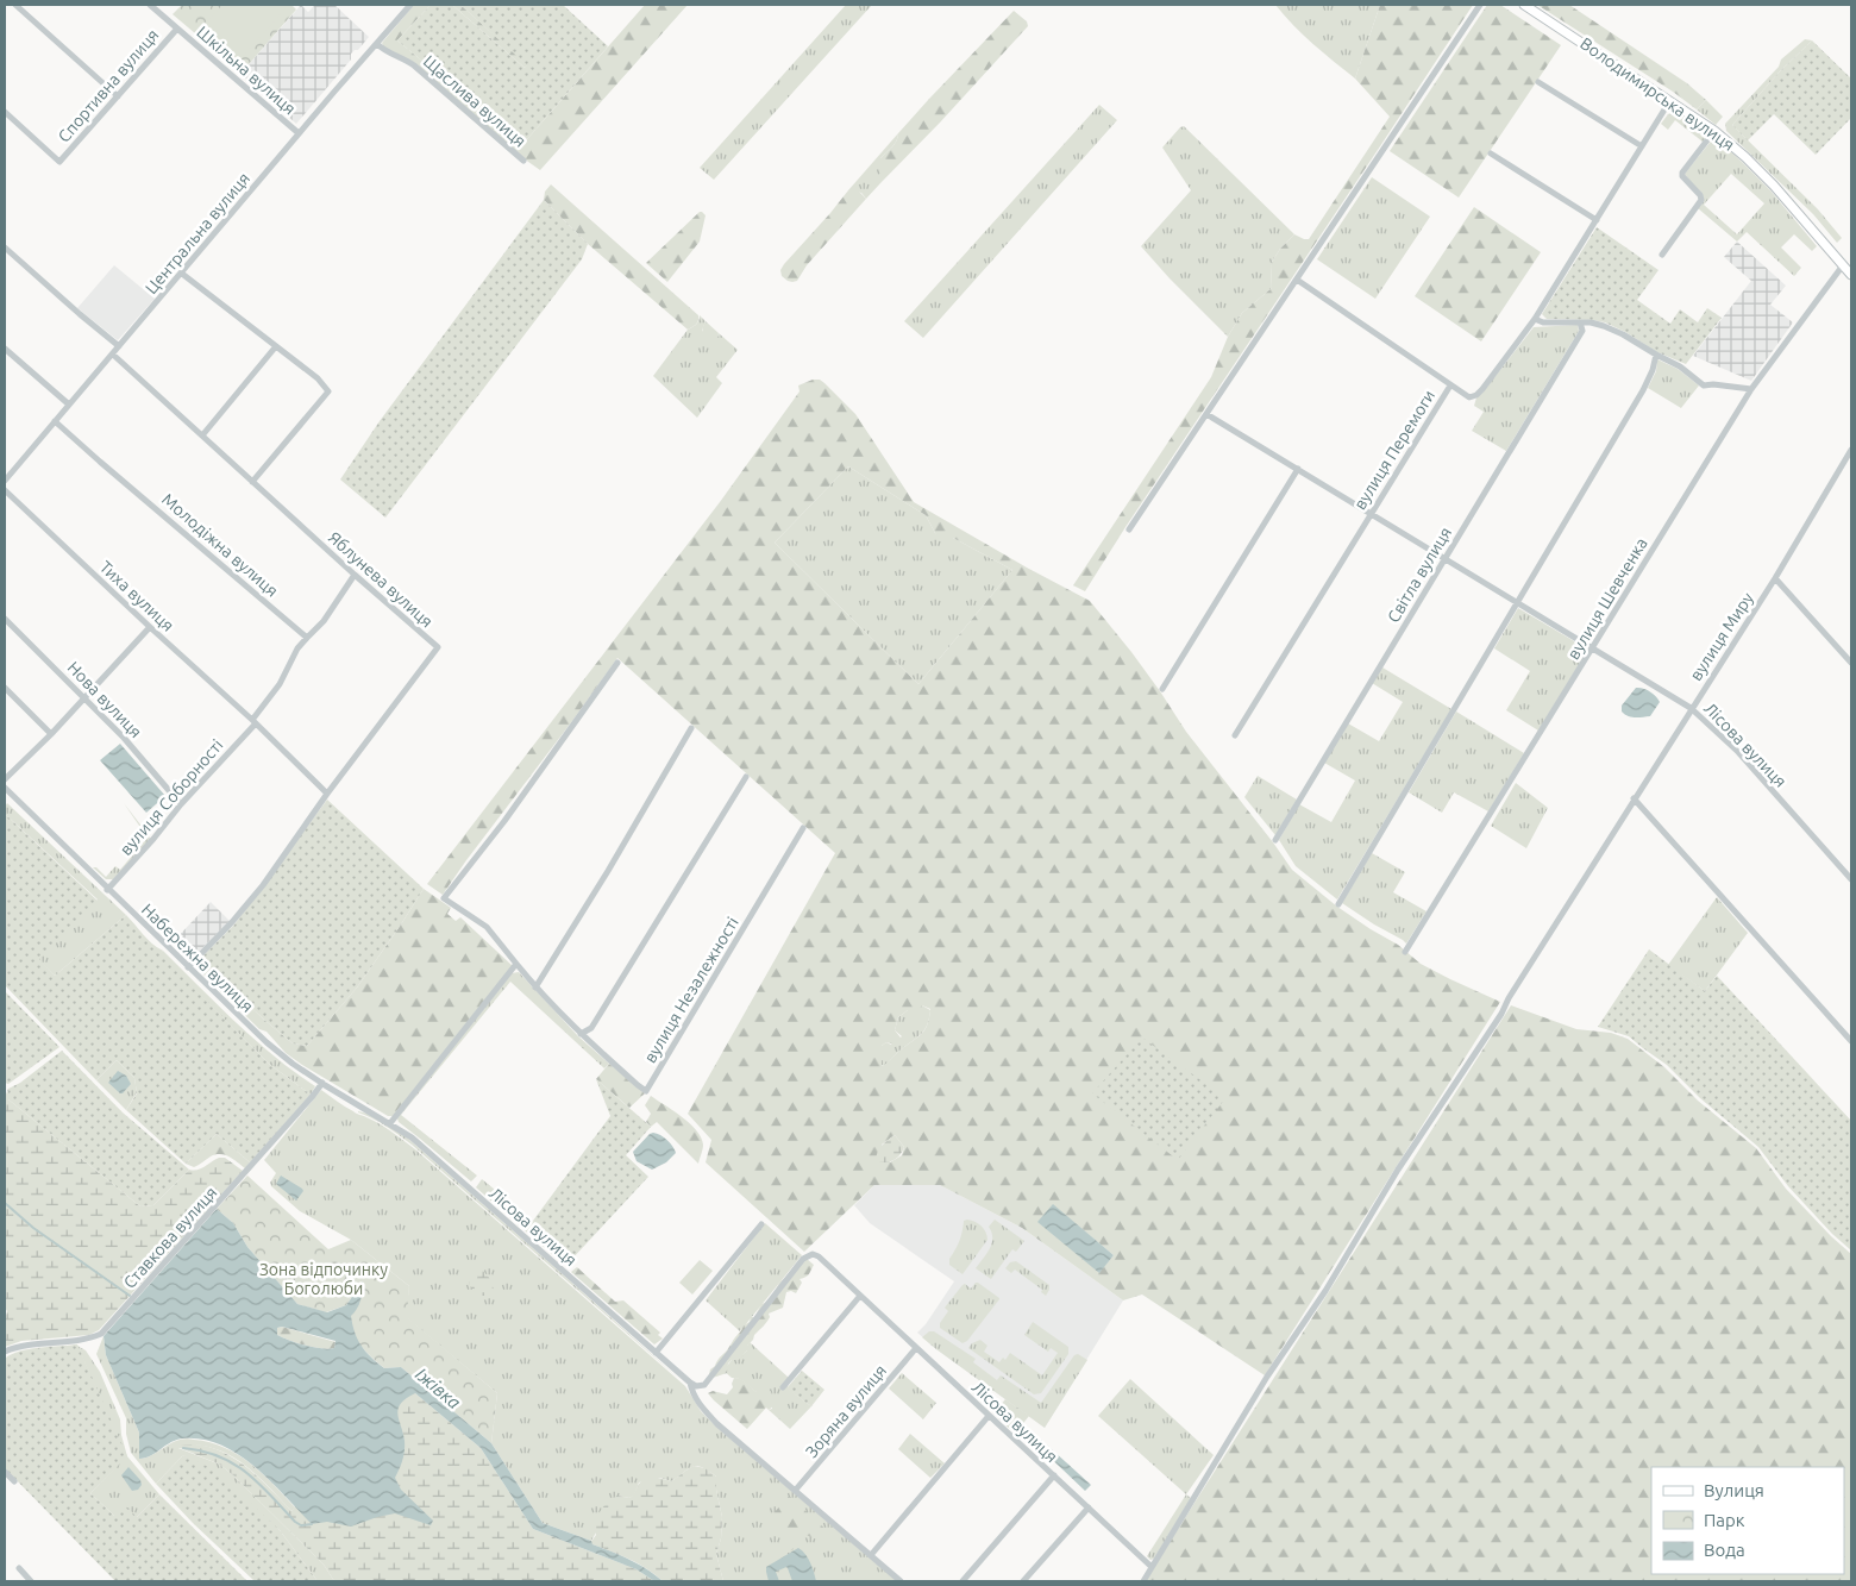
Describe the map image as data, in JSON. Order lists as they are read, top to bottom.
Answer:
{
  "streets": {
    "main road": ["Володимирська вулиця"],
    "street": [
      "Шкільна вулиця",
      "Спортивна вулиця",
      "Щаслива вулиця",
      "Центральна вулиця",
      "вулиця Перемоги",
      "Молодіжна вулиця",
      "Світла вулиця",
      "Яблунева вулиця",
      "Тиха вулиця",
      "вулиця Шевченка",
      "вулиця Миру",
      "Нова вулиця",
      "Лісова вулиця",
      "вулиця Соборності",
      "Набережна вулиця",
      "вулиця Незалежності",
      "Ставкова вулиця",
      "Зоряна вулиця"
    ]
  },
  "crossings": [
    ["Шкільна вулиця", "Спортивна вулиця"],
    ["Шкільна вулиця", "Центральна вулиця"],
    ["Володимирська вулиця", "вулиця Перемоги"],
    ["Володимирська вулиця", "вулиця Шевченка"],
    ["Щаслива вулиця", "Центральна вулиця"],
    ["Центральна вулиця", "Молодіжна вулиця"],
    ["Центральна вулиця", "Яблунева вулиця"],
    ["Яблунева вулиця", "Тиха вулиця"],
    ["Яблунева вулиця", "Набережна вулиця"],
    ["Тиха вулиця", "вулиця Соборності"],
    ["вулиця Миру", "Лісова вулиця"],
    ["Нова вулиця", "вулиця Соборності"],
    ["Лісова вулиця", "Набережна вулиця"],
    ["Лісова вулиця", "Зоряна вулиця"],
    ["вулиця Соборності", "Набережна вулиця"],
    ["Набережна вулиця", "Ставкова вулиця"]
  ],
  "water": ["Іжівка"],
  "parks": ["Зона відпочинку Боголюби"],
  "legend": ["Вулиця", "Парк", "Вода"]
}
